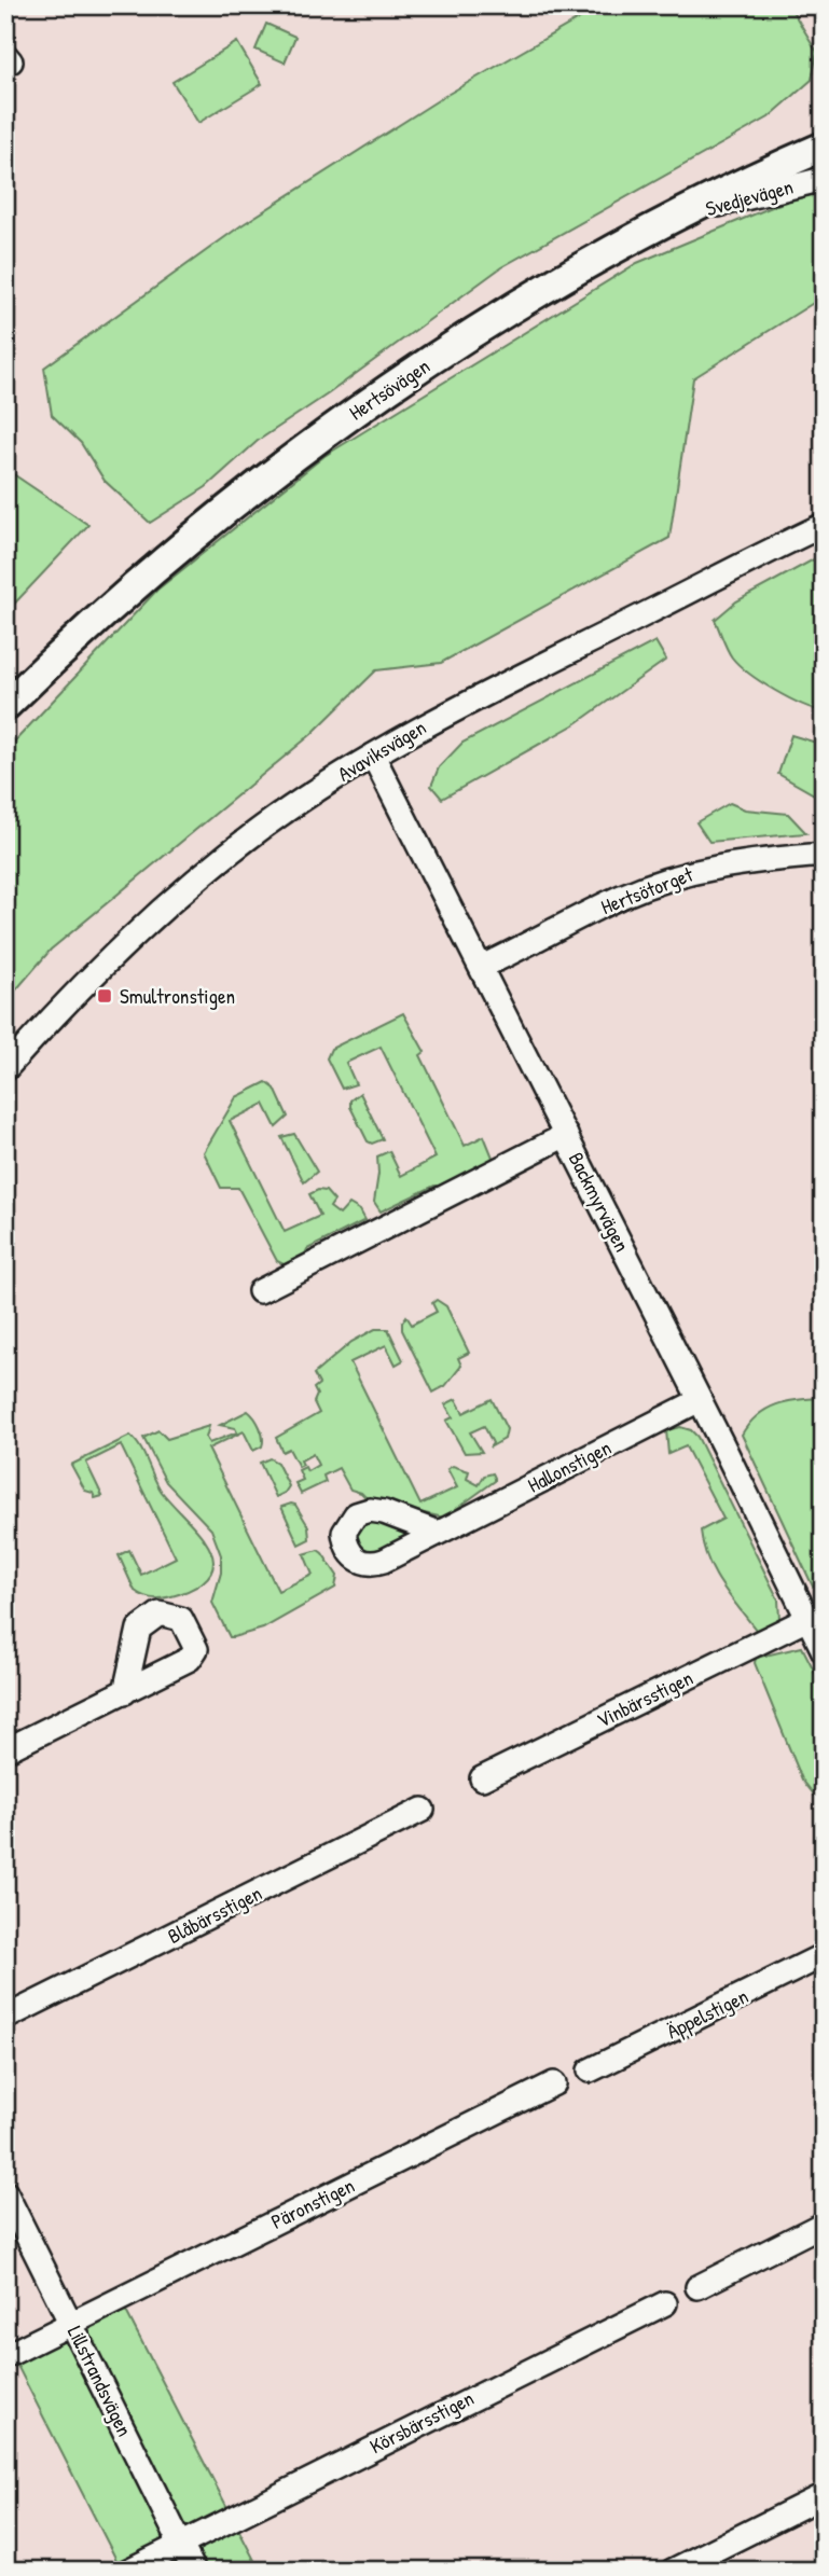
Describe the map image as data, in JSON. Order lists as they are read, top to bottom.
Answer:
{
  "streets": {
    "main road": ["Hertsövägen"],
    "street": [
      "Svedjevägen",
      "Avaviksvägen",
      "Hertsötorget",
      "Backmyrvägen",
      "Hallonstigen",
      "Vinbärsstigen",
      "Blåbärsstigen",
      "Äppelstigen",
      "Päronstigen",
      "Lillstrandsvägen",
      "Körsbärsstigen"
    ]
  },
  "crossings": [
    ["Svedjevägen", "Hertsövägen"],
    ["Avaviksvägen", "Backmyrvägen"],
    ["Hertsötorget", "Backmyrvägen"],
    ["Backmyrvägen", "Hallonstigen"],
    ["Backmyrvägen", "Vinbärsstigen"],
    ["Päronstigen", "Lillstrandsvägen"],
    ["Lillstrandsvägen", "Körsbärsstigen"]
  ],
  "places": {
    "transit": ["Smultronstigen"]
  }
}
